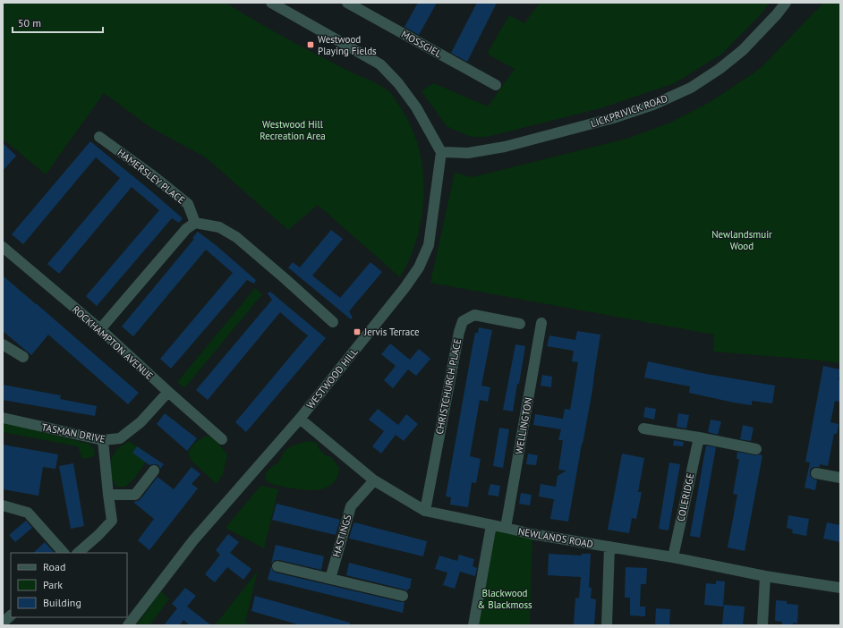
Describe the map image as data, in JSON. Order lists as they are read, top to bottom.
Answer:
{
  "streets": {
    "street": [
      "MOSSGIEL",
      "LICKPRIVICK ROAD",
      "HAMERSLEY PLACE",
      "ROCKHAMPTON AVENUE",
      "WESTWOOD HILL",
      "CHRISTCHURCH PLACE",
      "WELLINGTON",
      "TASMAN DRIVE",
      "COLERIDGE",
      "HASTINGS",
      "NEWLANDS ROAD"
    ]
  },
  "crossings": [
    ["LICKPRIVICK ROAD", "WESTWOOD HILL"],
    ["ROCKHAMPTON AVENUE", "TASMAN DRIVE"],
    ["WESTWOOD HILL", "NEWLANDS ROAD"],
    ["CHRISTCHURCH PLACE", "NEWLANDS ROAD"],
    ["WELLINGTON", "NEWLANDS ROAD"],
    ["COLERIDGE", "NEWLANDS ROAD"],
    ["HASTINGS", "NEWLANDS ROAD"]
  ],
  "parks": ["Westwood Hill Recreation Area", "Newlandsmuir Wood", "Blackwood & Blackmoss"],
  "places": {
    "transit": ["Westwood Playing Fields", "Jervis Terrace"]
  },
  "legend": ["Road", "Park", "Building"],
  "scale_bar": "50 m"
}
